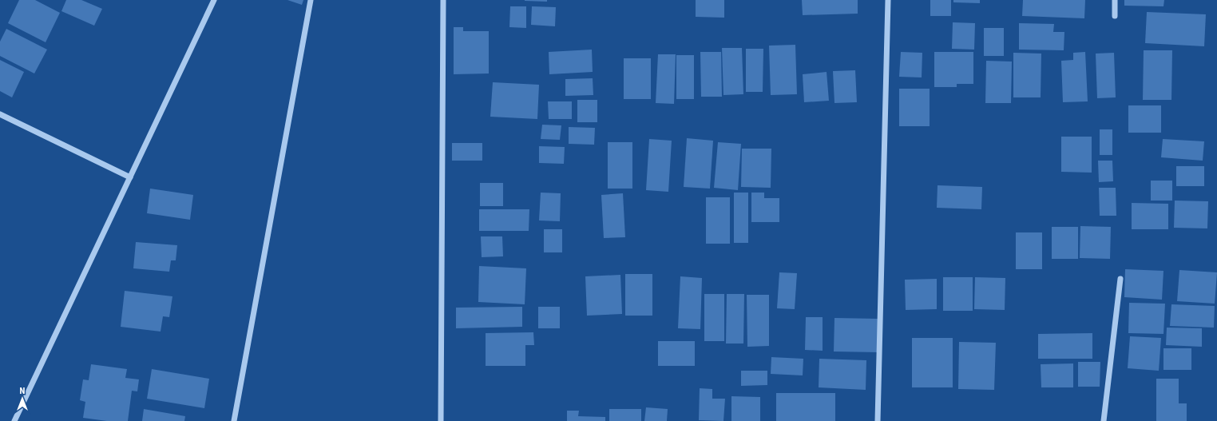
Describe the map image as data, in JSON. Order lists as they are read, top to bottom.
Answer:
{
  "north": "top"
}
